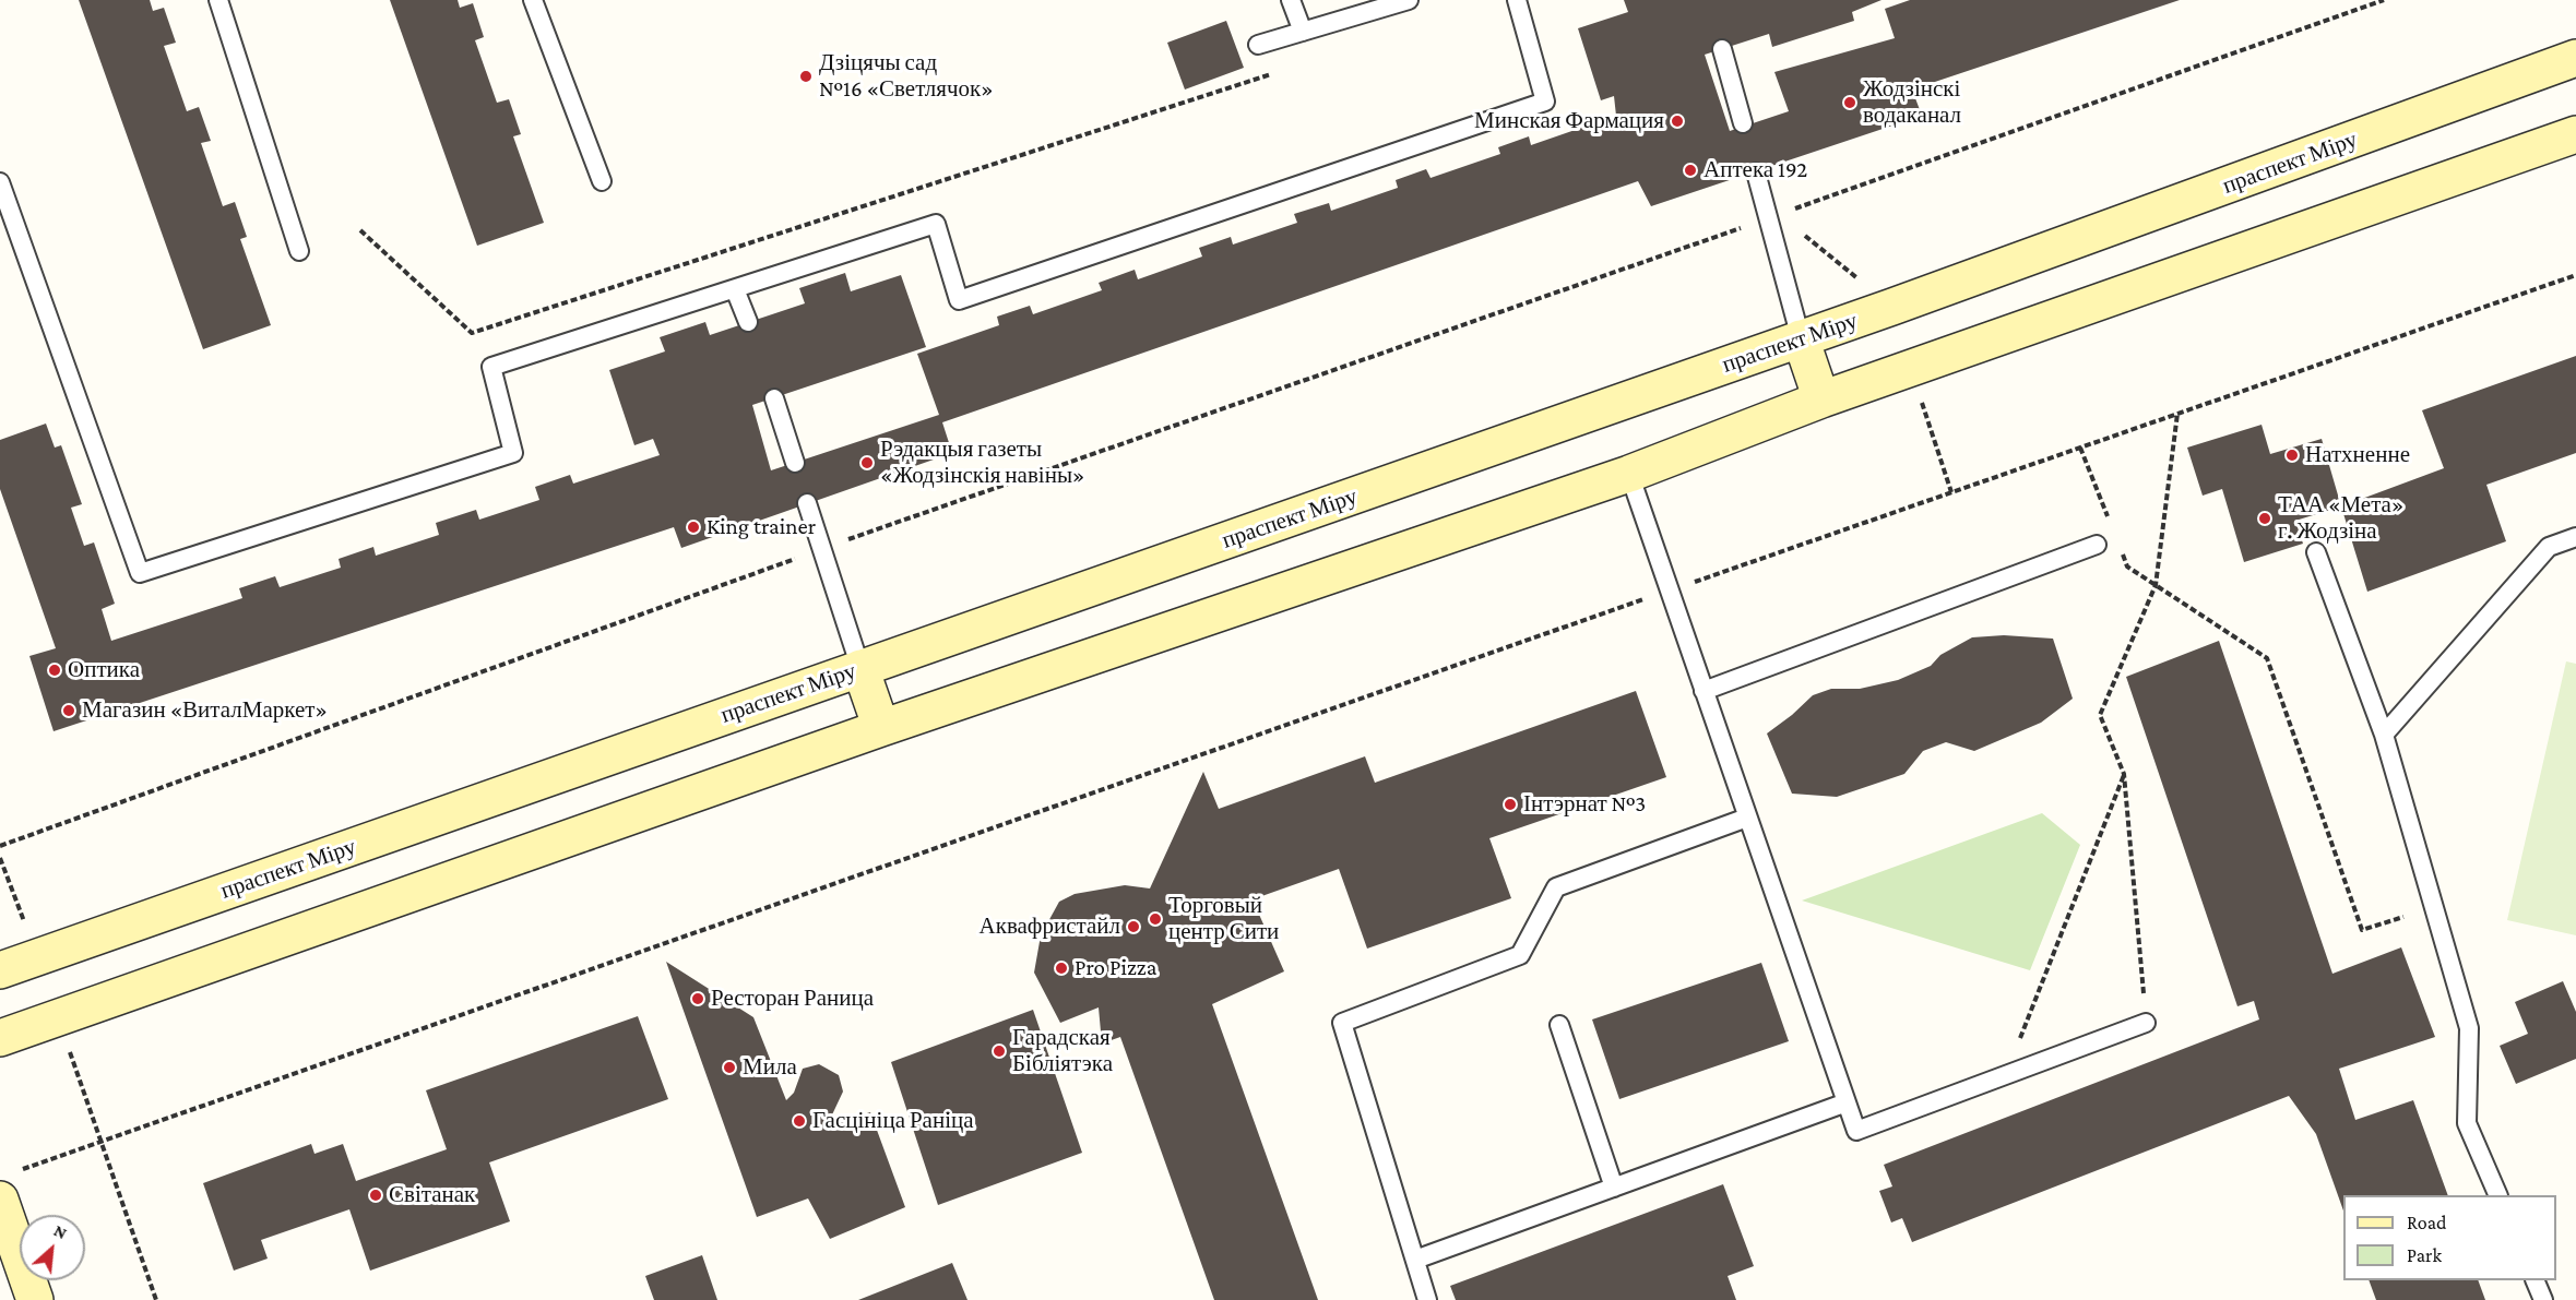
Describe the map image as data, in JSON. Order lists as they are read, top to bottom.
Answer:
{
  "streets": {
    "main road": ["праспект Міру"]
  },
  "places": [
    "Дзіцячы сад №16 «Светлячок»",
    "Жодзінскі водаканал",
    "Минская Фармация",
    "Аптека 192",
    "Натхненне",
    "Рэдакцыя газеты «Жодзінскія навіны»",
    "ТАА «Мета» г. Жодзіна",
    "King trainer",
    "Оптика",
    "Магазин «ВиталМаркет»",
    "Інтэрнат №3",
    "Торговый центр Сити",
    "Аквафристайл",
    "Pro Pizza",
    "Ресторан Раница",
    "Гарадская Бібліятэка",
    "Мила",
    "Гасцініца Раніца",
    "Світанак"
  ],
  "legend": ["Road", "Park"],
  "north": "top right"
}
